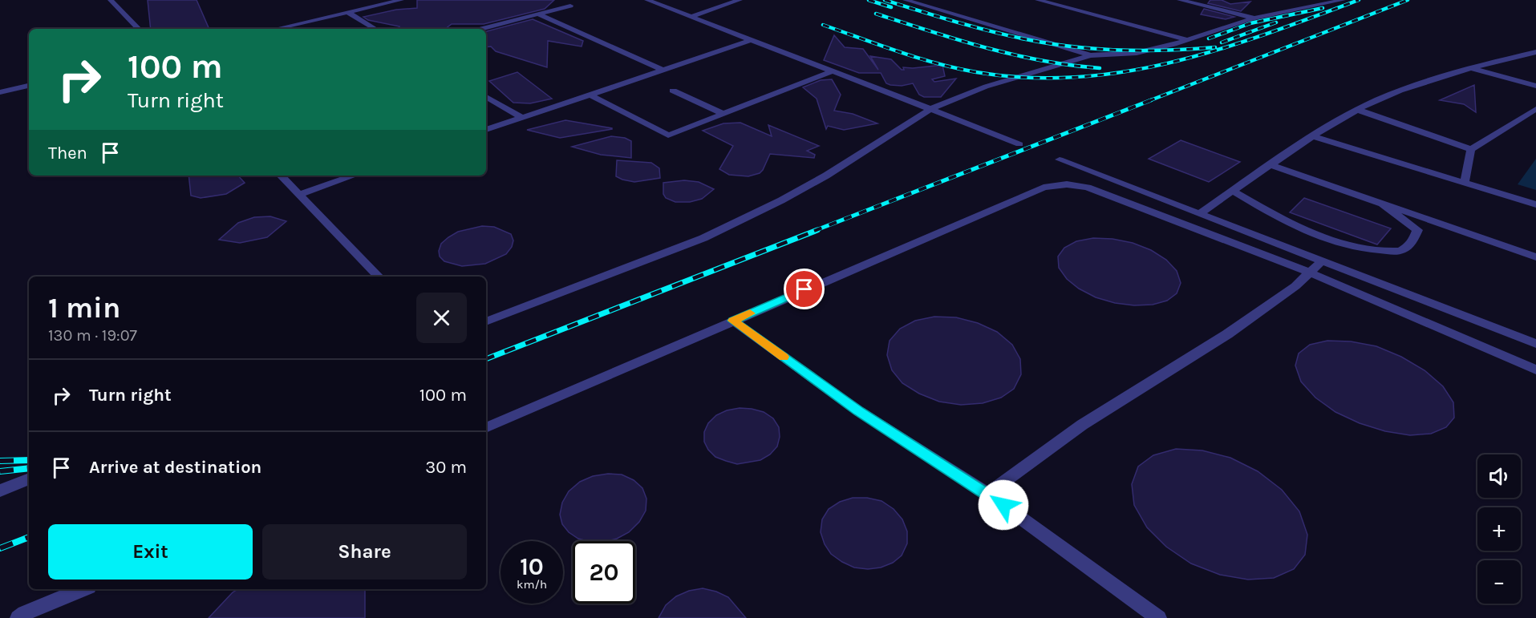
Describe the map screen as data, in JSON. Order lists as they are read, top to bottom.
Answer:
{
  "page": {
    "turn": ["100 m", "Turn right"],
    "then": "Then",
    "heading": ["1 min", "130 m · 19:07"],
    "list": [
      {
        "name": "Turn right",
        "value": "100 m"
      },
      {
        "name": "Arrive at destination",
        "value": "30 m"
      }
    ],
    "map_buttons": ["+", "−"],
    "buttons": ["Exit", "Share"],
    "speed": "10 km/h",
    "limit": "20"
  }
}
